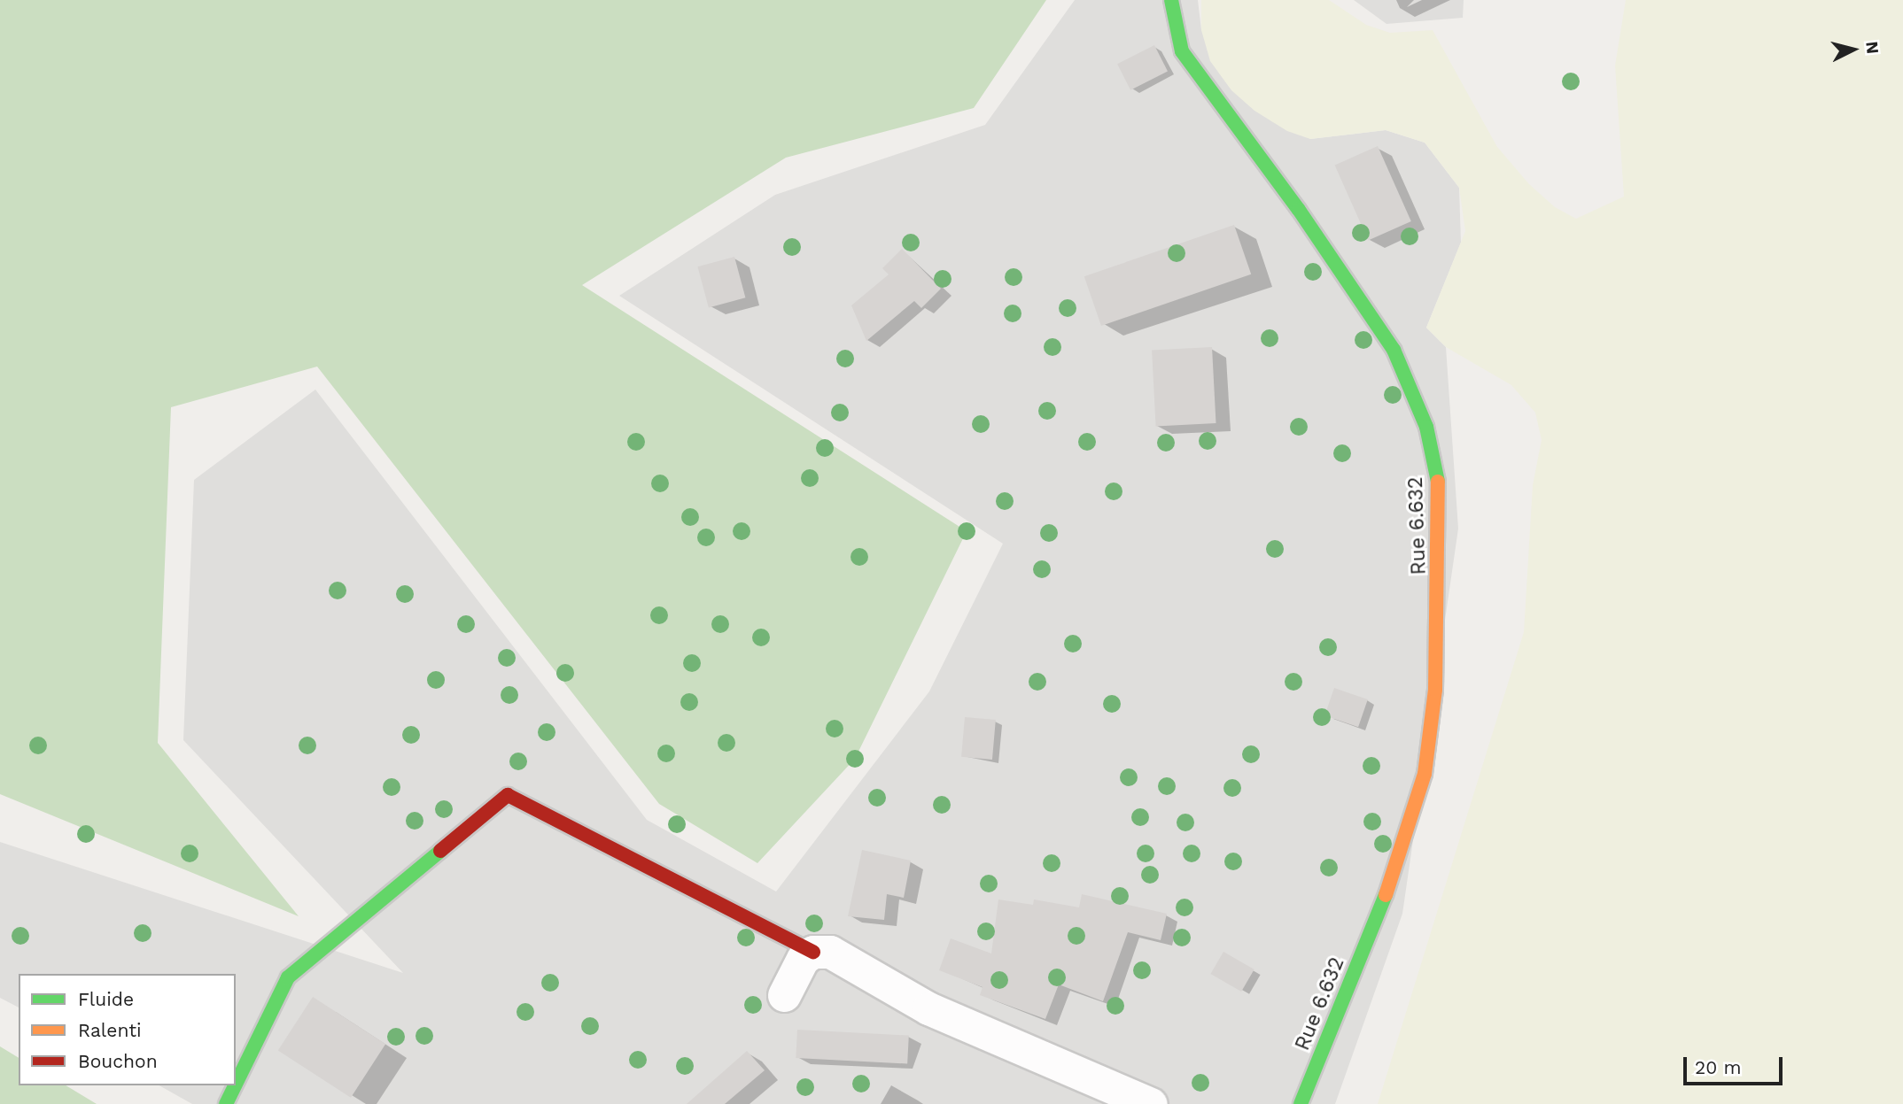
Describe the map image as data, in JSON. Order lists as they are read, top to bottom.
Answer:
{
  "streets": {
    "street": ["Rue 6.632"]
  },
  "legend": ["Fluide", "Ralenti", "Bouchon"],
  "scale_bar": "20 m",
  "north": "right"
}
